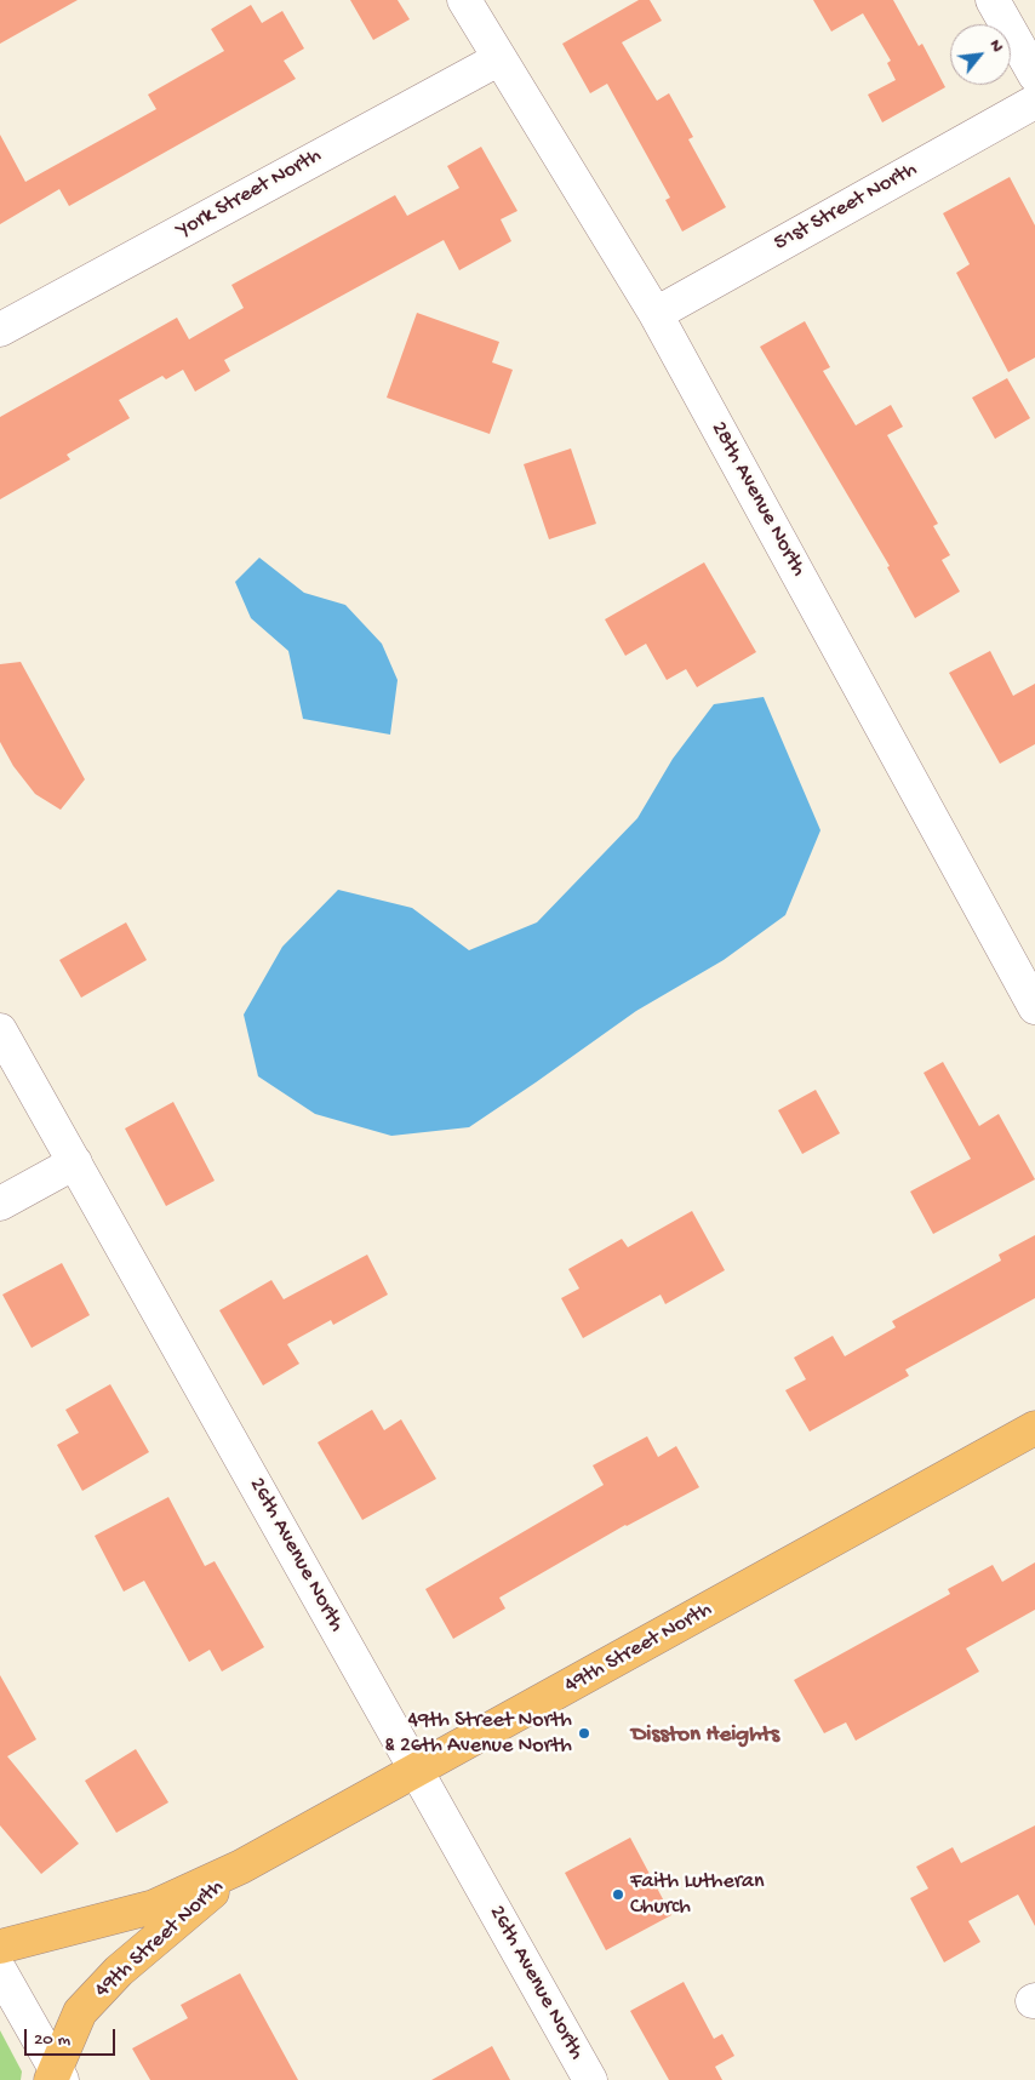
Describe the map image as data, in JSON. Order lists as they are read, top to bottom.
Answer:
{
  "streets": {
    "main road": ["49th Street North"],
    "street": [
      "York Street North",
      "51st Street North",
      "28th Avenue North",
      "26th Avenue North"
    ]
  },
  "crossings": [
    ["York Street North", "28th Avenue North"],
    ["51st Street North", "28th Avenue North"],
    ["26th Avenue North", "49th Street North"]
  ],
  "districts": ["Disston Heights"],
  "places": ["49th Street North & 26th Avenue North", "Faith Lutheran Church"],
  "scale_bar": "20 m",
  "north": "top right"
}
